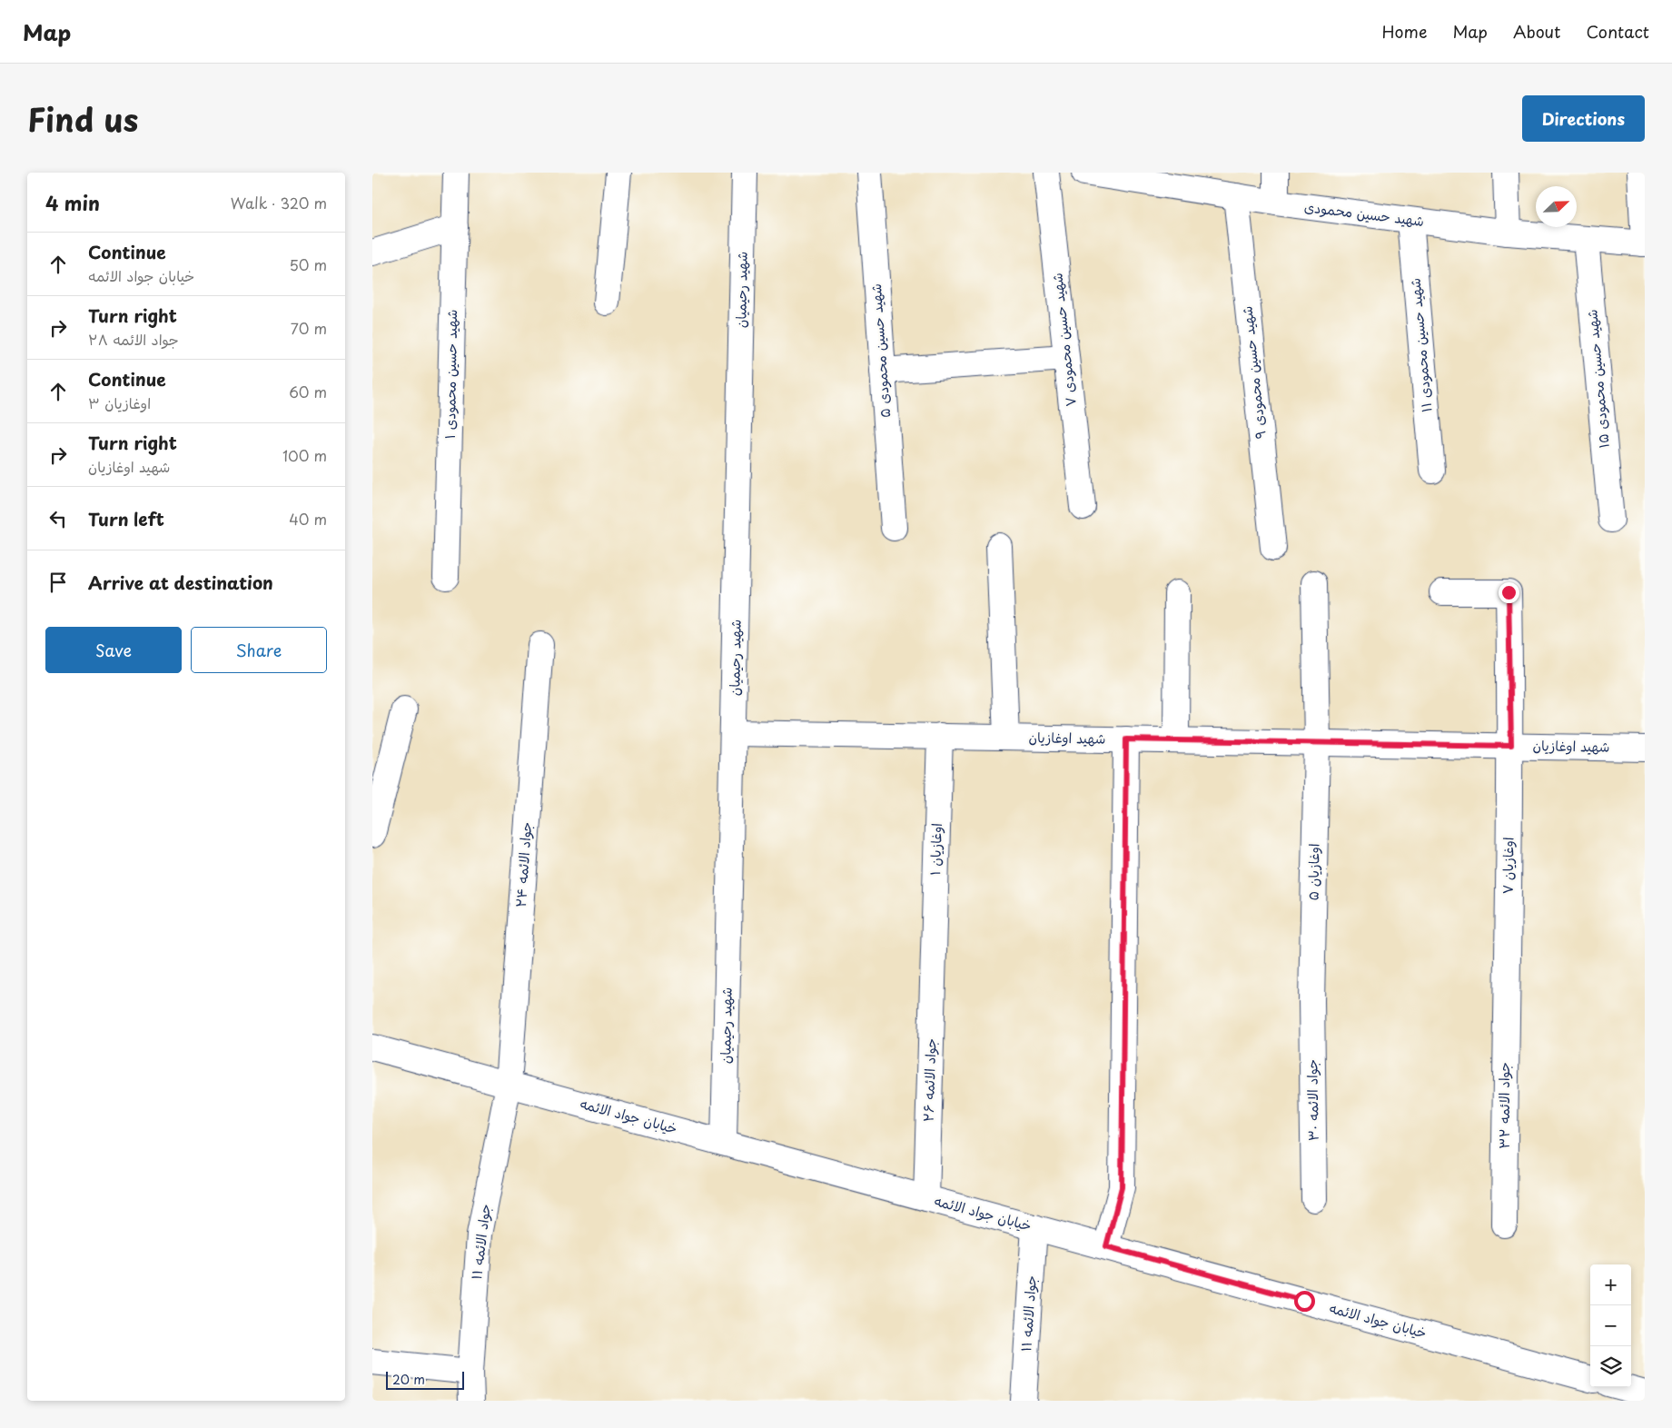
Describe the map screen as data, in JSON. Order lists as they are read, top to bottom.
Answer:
{
  "streets": {
    "street": [
      "شهید حسین محمودی",
      "شهید رحیمیان",
      "شهید حسین محمودی ۷",
      "شهید حسین محمودی ۱۱",
      "شهید حسین محمودی ۵",
      "شهید حسین محمودی ۹",
      "شهید حسین محمودی ۱",
      "شهید حسین محمودی ۱۵",
      "شهید اوغازیان",
      "اوغازیان ۱",
      "جواد الائمه ۲۴",
      "اوغازیان ۷",
      "اوغازیان ۵",
      "جواد الائمه ۲۶",
      "جواد الائمه ۳۰",
      "جواد الائمه ۳۲",
      "خیابان جواد الائمه",
      "جواد الائمه ۱۱"
    ]
  },
  "crossings": [
    ["شهید حسین محمودی", "شهید حسین محمودی ۱۱"],
    ["شهید حسین محمودی", "شهید حسین محمودی ۹"],
    ["شهید حسین محمودی", "شهید حسین محمودی ۱۵"],
    ["شهید رحیمیان", "شهید اوغازیان"],
    ["شهید رحیمیان", "خیابان جواد الائمه"],
    ["شهید اوغازیان", "اوغازیان ۱"],
    ["شهید اوغازیان", "اوغازیان ۷"],
    ["شهید اوغازیان", "اوغازیان ۵"],
    ["اوغازیان ۱", "جواد الائمه ۲۶"],
    ["جواد الائمه ۲۴", "خیابان جواد الائمه"],
    ["جواد الائمه ۲۴", "جواد الائمه ۱۱"],
    ["اوغازیان ۷", "جواد الائمه ۳۲"],
    ["اوغازیان ۵", "جواد الائمه ۳۰"],
    ["جواد الائمه ۲۶", "خیابان جواد الائمه"],
    ["خیابان جواد الائمه", "جواد الائمه ۱۱"]
  ],
  "scale_bar": "20 m",
  "north": "top right",
  "page": {
    "header": "Map",
    "nav": [
      "Home",
      "Map",
      "About",
      "Contact"
    ],
    "title": "Find us",
    "buttons": [
      "Directions",
      ["Save", "Share"]
    ],
    "heading": ["4 min", "Walk · 320 m"],
    "list": [
      ["Continue", "خیابان جواد الائمه", "50 m"],
      ["Turn right", "جواد الائمه ۲۸", "70 m"],
      ["Continue", "اوغازیان ۳", "60 m"],
      ["Turn right", "شهید اوغازیان", "100 m"],
      ["Turn left", "40 m"],
      "Arrive at destination"
    ],
    "map_buttons": ["+", "−"],
    "scale": "20 m"
  }
}
